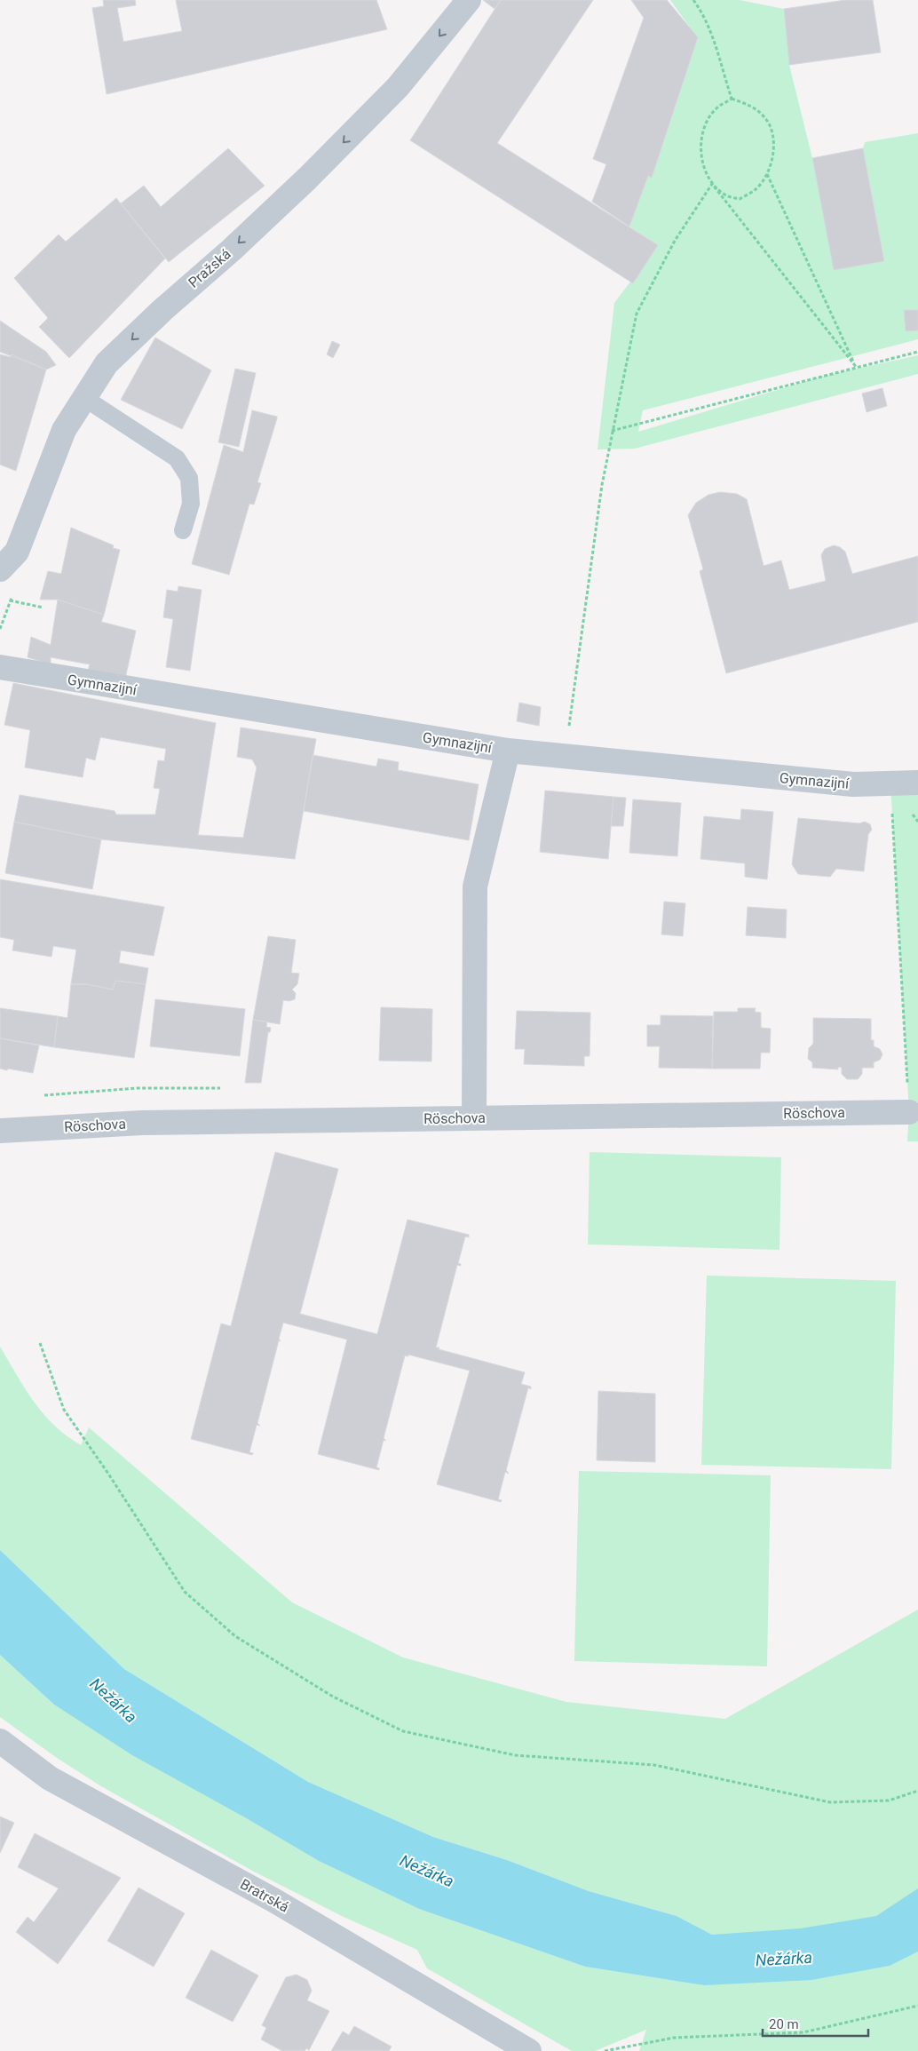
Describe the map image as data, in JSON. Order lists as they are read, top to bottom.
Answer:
{
  "streets": {
    "street": [
      "Pražská",
      "Gymnazijní",
      "Röschova",
      "Bratrská"
    ]
  },
  "one_way": ["Pražská"],
  "water": ["Nežárka"],
  "scale_bar": "20 m"
}
